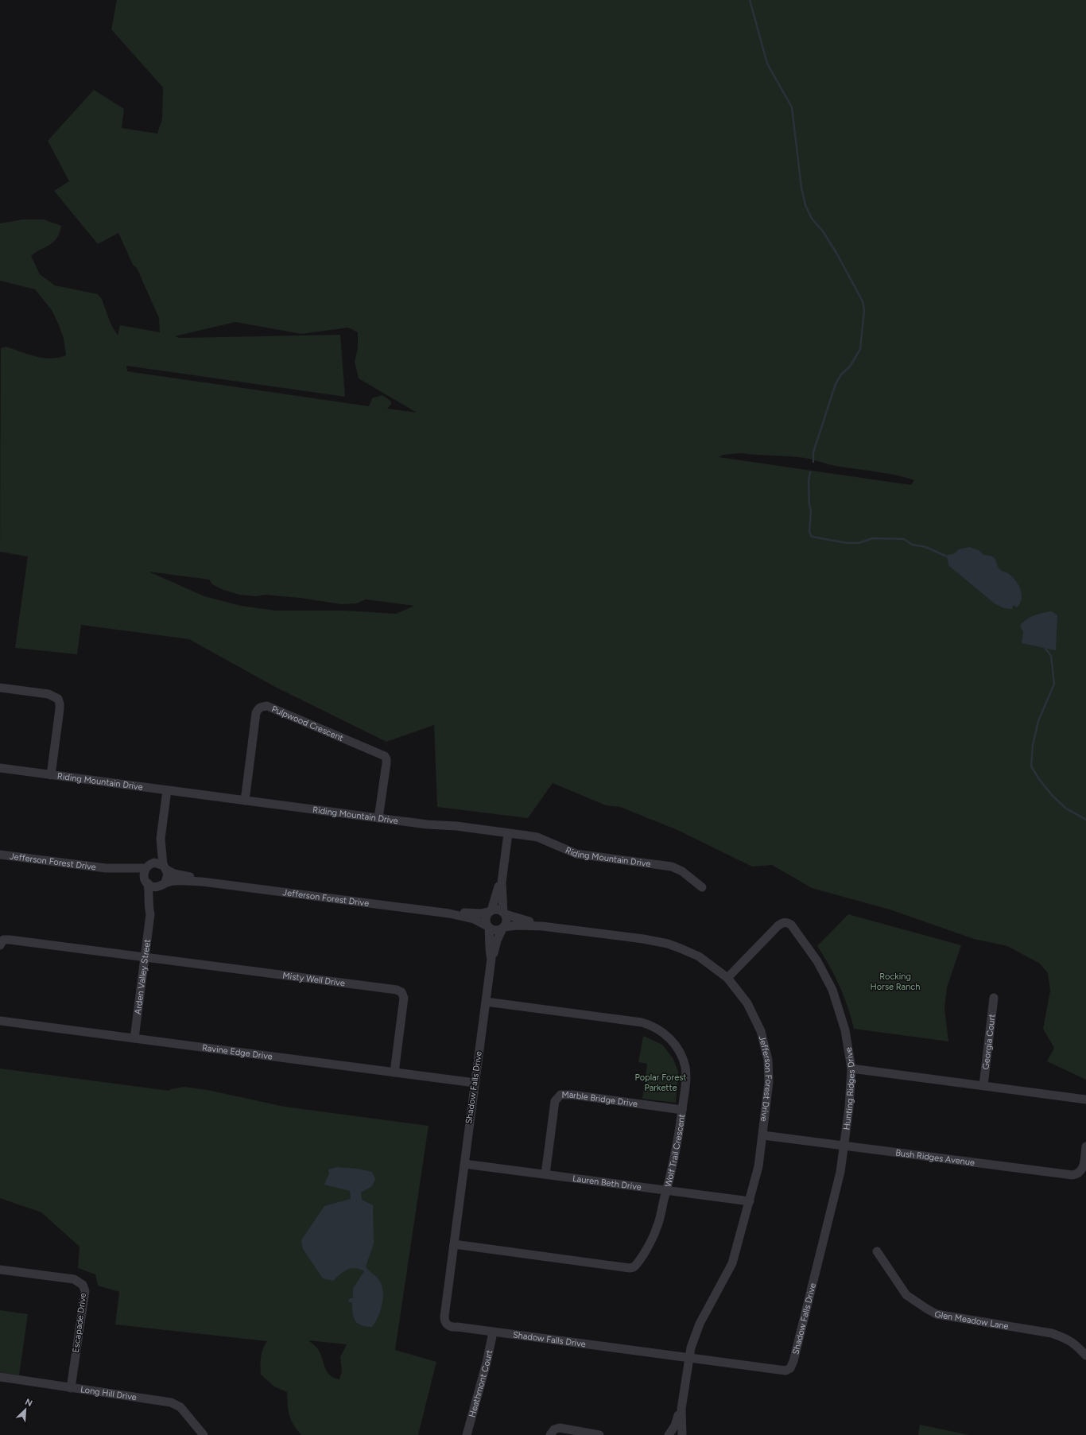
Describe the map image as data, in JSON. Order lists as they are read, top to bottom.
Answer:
{
  "streets": {
    "street": [
      "Pulpwood Crescent",
      "Riding Mountain Drive",
      "Jefferson Forest Drive",
      "Arden Valley Street",
      "Misty Well Drive",
      "Georgia Court",
      "Ravine Edge Drive",
      "Shadow Falls Drive",
      "Hunting Ridges Drive",
      "Marble Bridge Drive",
      "Wolf Trail Crescent",
      "Bush Ridges Avenue",
      "Lauren Beth Drive",
      "Glen Meadow Lane",
      "Escapade Drive",
      "Heathmont Court",
      "Long Hill Drive"
    ]
  },
  "crossings": [
    ["Pulpwood Crescent", "Riding Mountain Drive"],
    ["Jefferson Forest Drive", "Arden Valley Street"],
    ["Jefferson Forest Drive", "Shadow Falls Drive"],
    ["Jefferson Forest Drive", "Hunting Ridges Drive"],
    ["Jefferson Forest Drive", "Bush Ridges Avenue"],
    ["Jefferson Forest Drive", "Lauren Beth Drive"],
    ["Arden Valley Street", "Misty Well Drive"],
    ["Arden Valley Street", "Ravine Edge Drive"],
    ["Misty Well Drive", "Ravine Edge Drive"],
    ["Ravine Edge Drive", "Shadow Falls Drive"],
    ["Shadow Falls Drive", "Hunting Ridges Drive"],
    ["Shadow Falls Drive", "Wolf Trail Crescent"],
    ["Shadow Falls Drive", "Bush Ridges Avenue"],
    ["Shadow Falls Drive", "Lauren Beth Drive"],
    ["Shadow Falls Drive", "Heathmont Court"],
    ["Hunting Ridges Drive", "Bush Ridges Avenue"],
    ["Marble Bridge Drive", "Wolf Trail Crescent"],
    ["Marble Bridge Drive", "Lauren Beth Drive"],
    ["Wolf Trail Crescent", "Lauren Beth Drive"],
    ["Escapade Drive", "Long Hill Drive"]
  ],
  "parks": ["Rocking Horse Ranch", "Poplar Forest Parkette"],
  "north": "top right"
}
